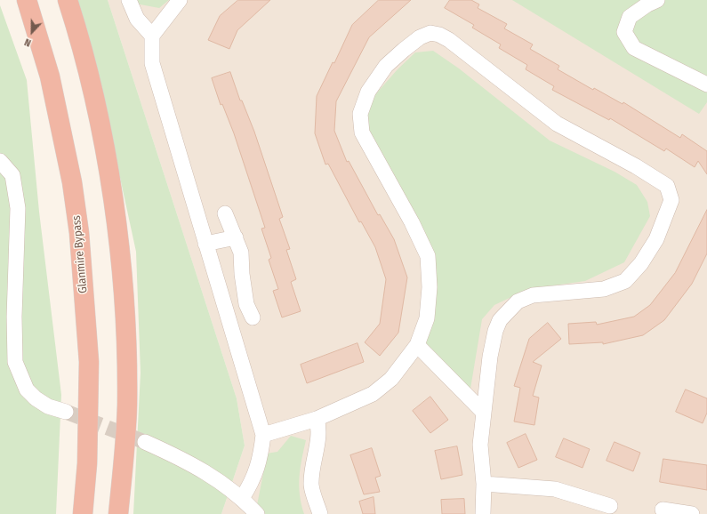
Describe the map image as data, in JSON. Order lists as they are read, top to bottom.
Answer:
{
  "streets": {
    "highway": ["Glanmire Bypass"]
  },
  "north": "bottom"
}
